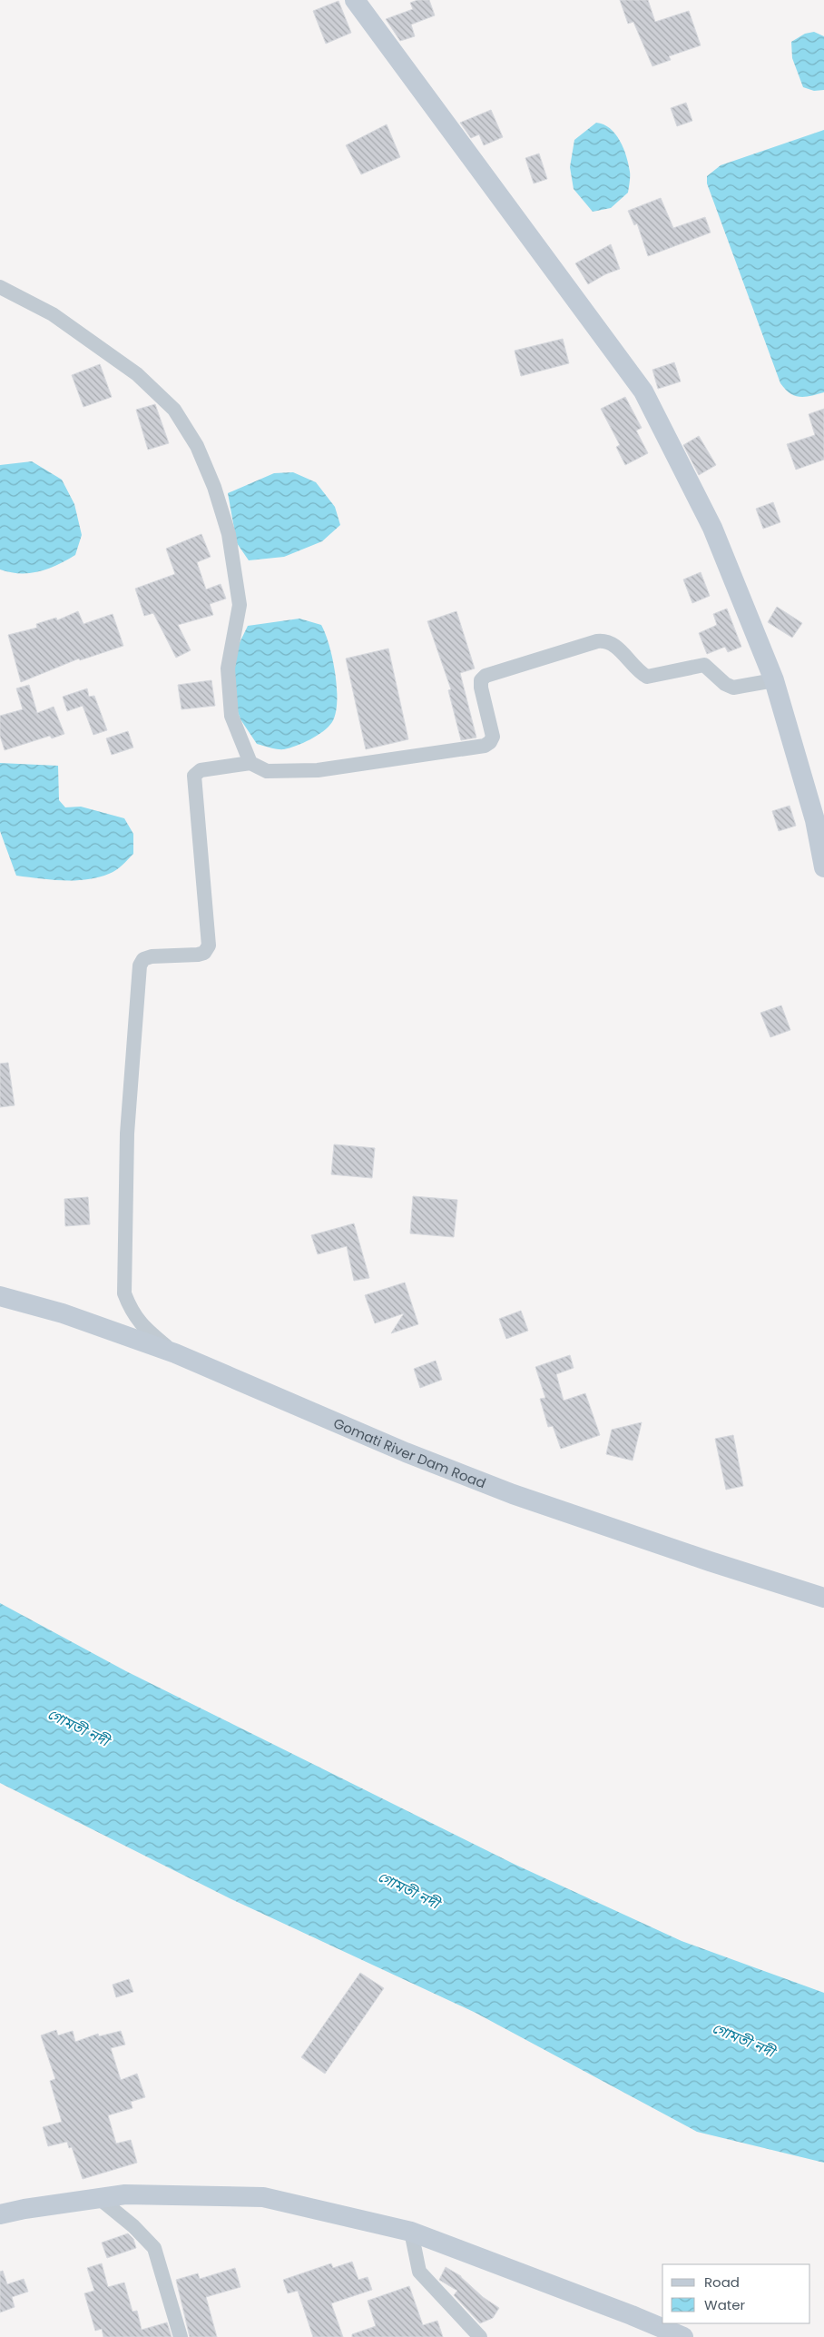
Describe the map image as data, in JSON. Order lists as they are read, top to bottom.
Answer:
{
  "streets": {
    "street": ["Gomati River Dam Road"]
  },
  "water": ["গোমতী নদী"],
  "legend": ["Road", "Water"]
}
